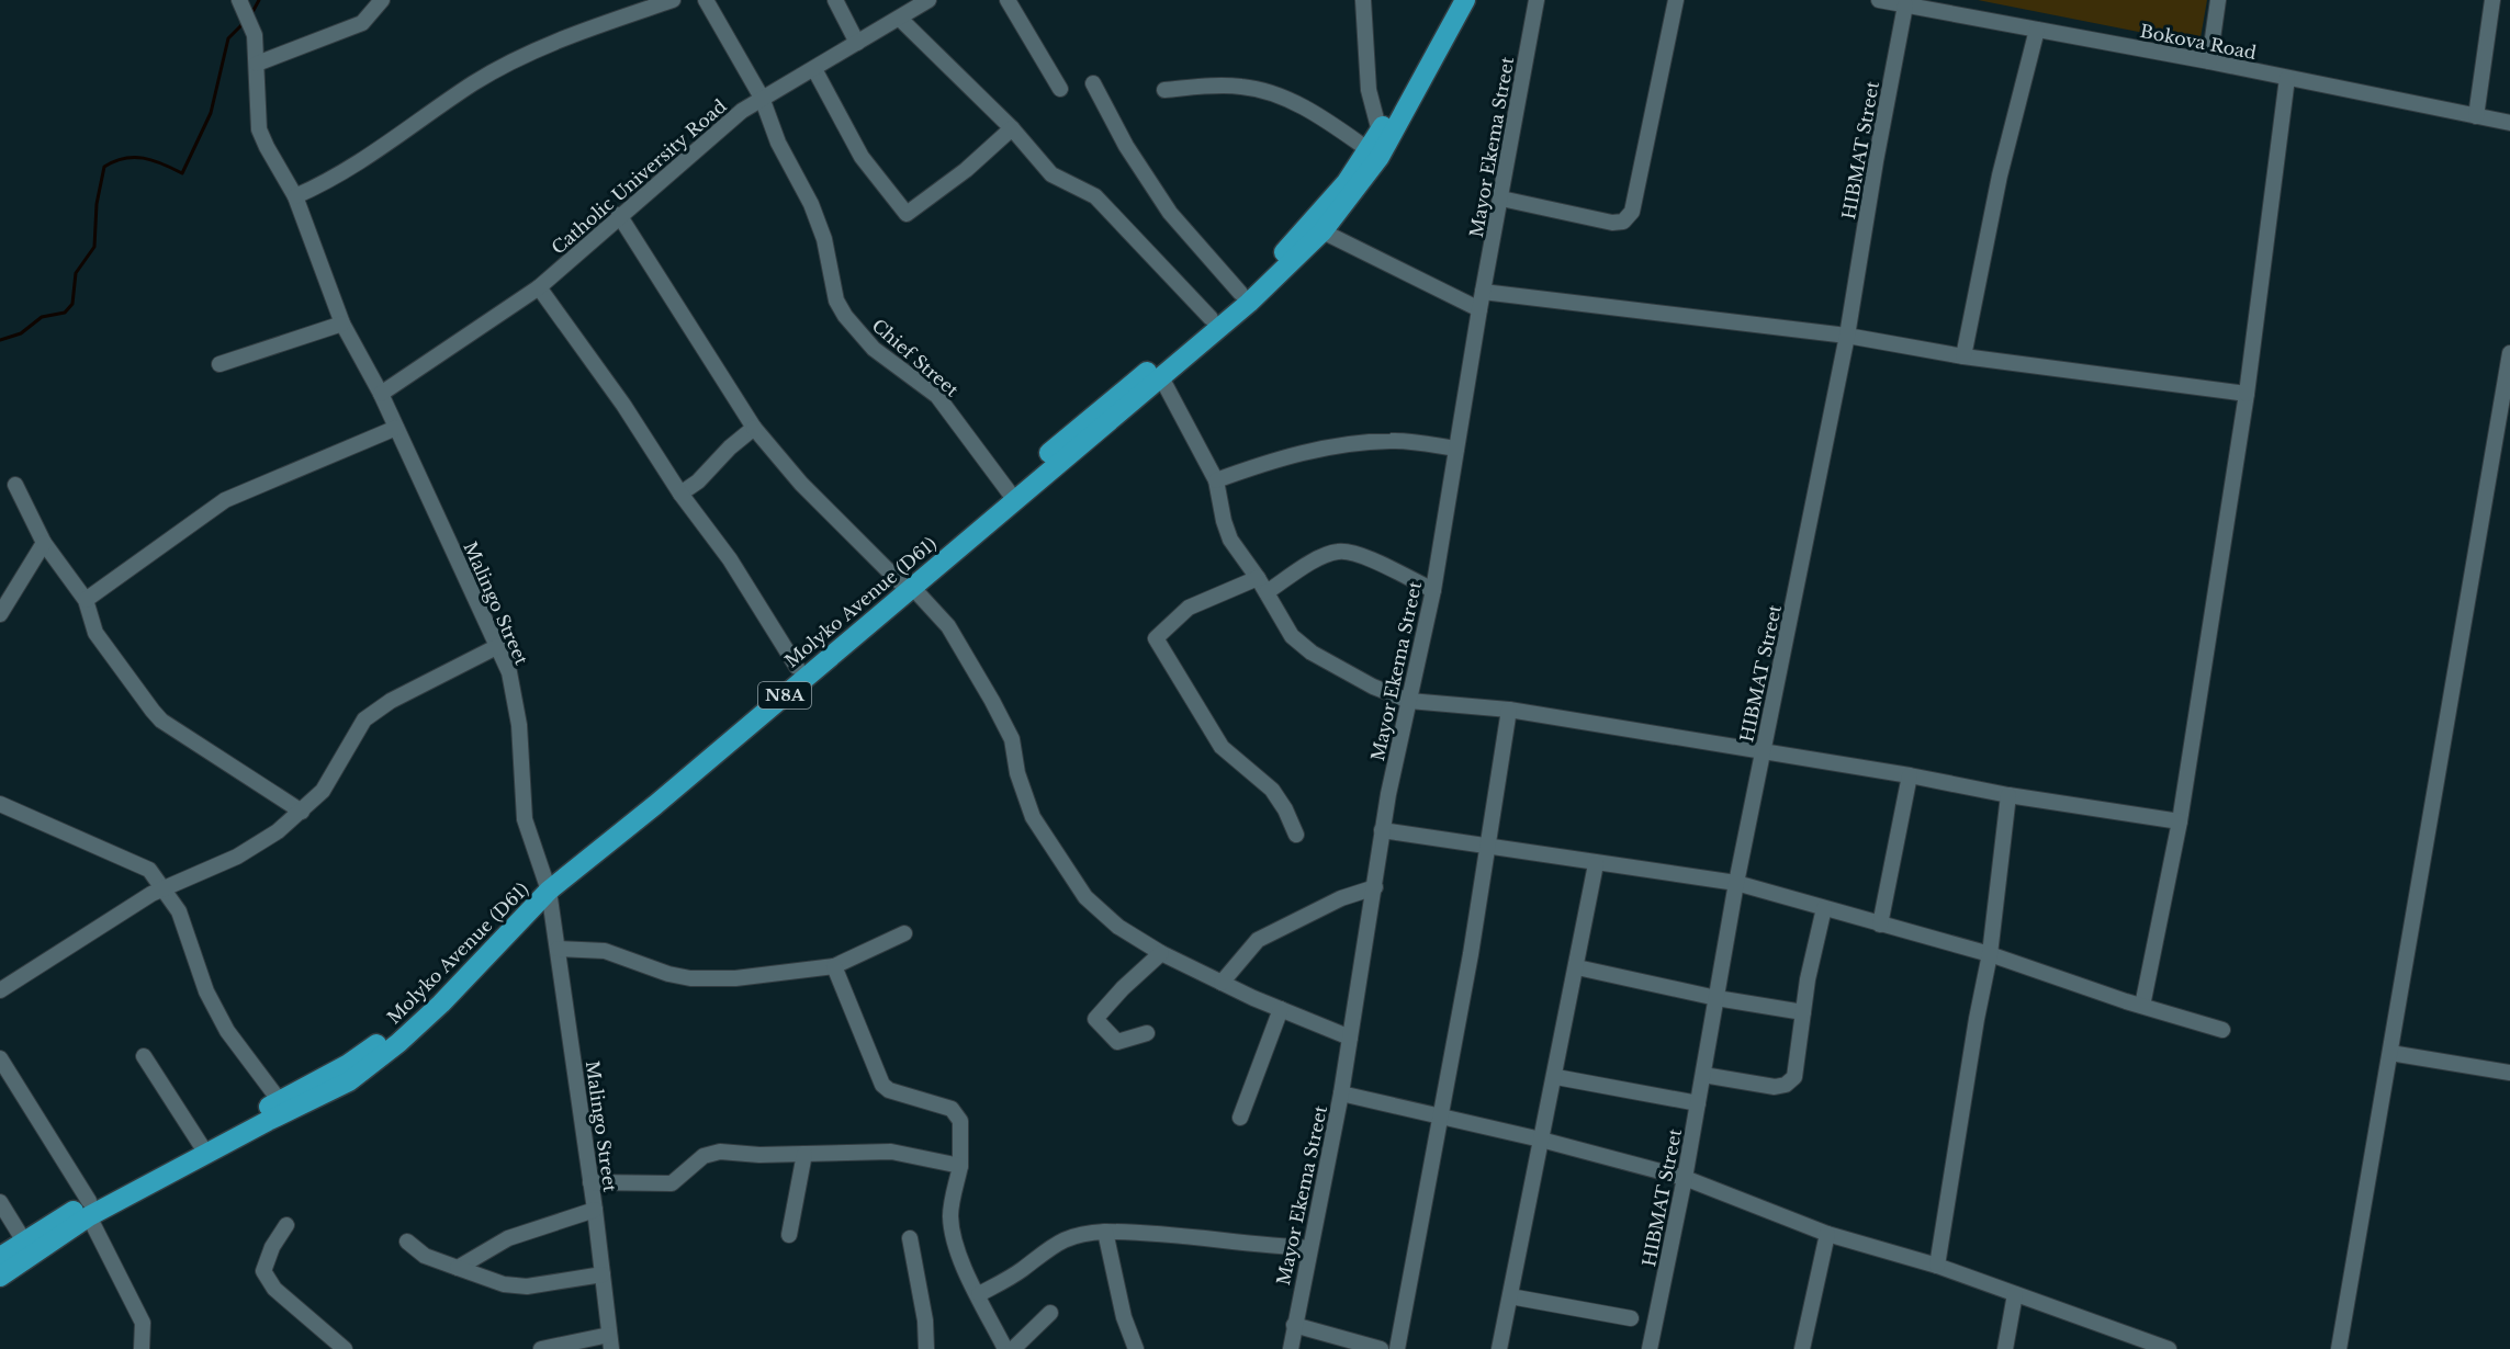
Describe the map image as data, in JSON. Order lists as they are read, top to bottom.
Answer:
{
  "streets": {
    "highway": ["Molyko Avenue (D61)", "N8A"],
    "street": [
      "Bokova Road",
      "Mayor Ekema Street",
      "HIBMAT Street",
      "Catholic University Road",
      "Chief Street",
      "Malingo Street"
    ]
  },
  "crossings": [
    ["Bokova Road", "HIBMAT Street"],
    ["Catholic University Road", "Chief Street"],
    ["Catholic University Road", "Malingo Street"],
    ["Chief Street", "Molyko Avenue (D61)"],
    ["Molyko Avenue (D61)", "Malingo Street"]
  ]
}
